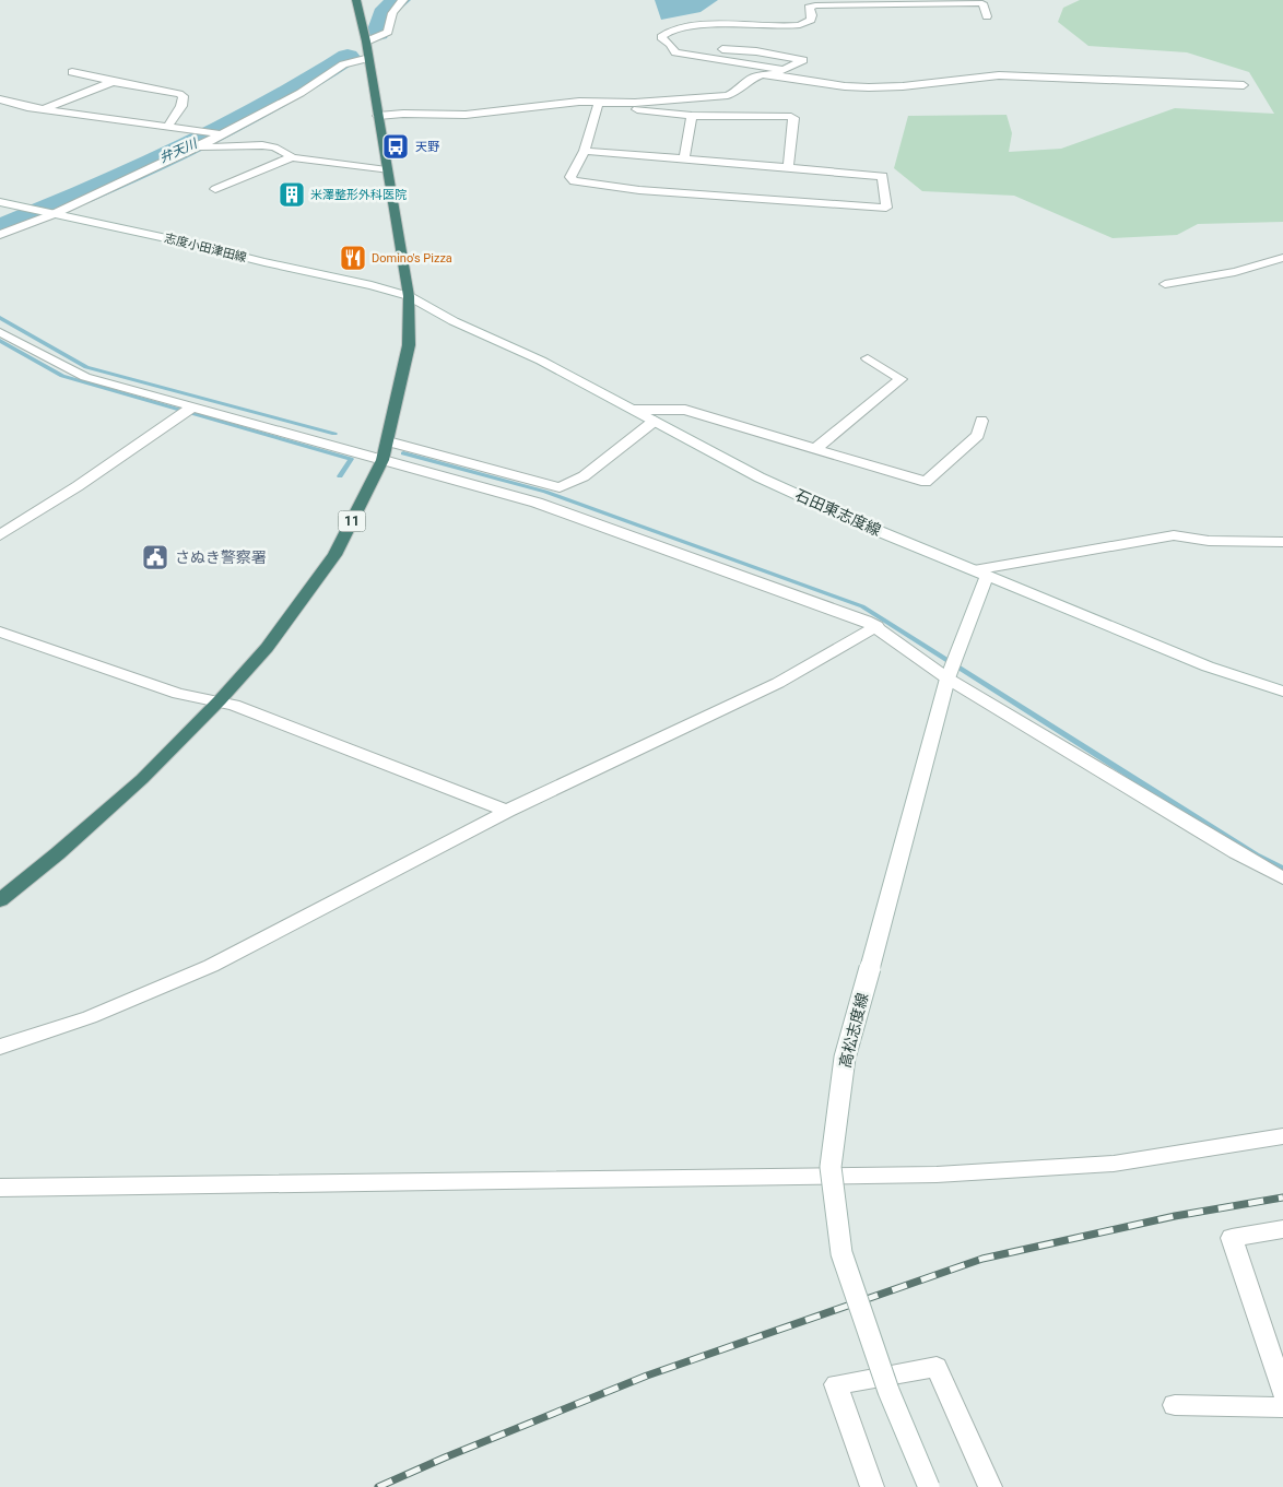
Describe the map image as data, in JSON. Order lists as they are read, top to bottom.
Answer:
{
  "streets": {
    "highway": ["11"],
    "street": ["志度小田津田線", "石田東志度線", "高松志度線"]
  },
  "crossings": [
    ["志度小田津田線", "石田東志度線"],
    ["志度小田津田線", "11"],
    ["石田東志度線", "11"],
    ["石田東志度線", "高松志度線"]
  ],
  "water": ["弁天川"],
  "places": {
    "bus stop": ["天野"],
    "building": ["米澤整形外科医院"],
    "restaurant": ["Domino's Pizza"],
    "public building": ["さぬき警察署"]
  }
}
